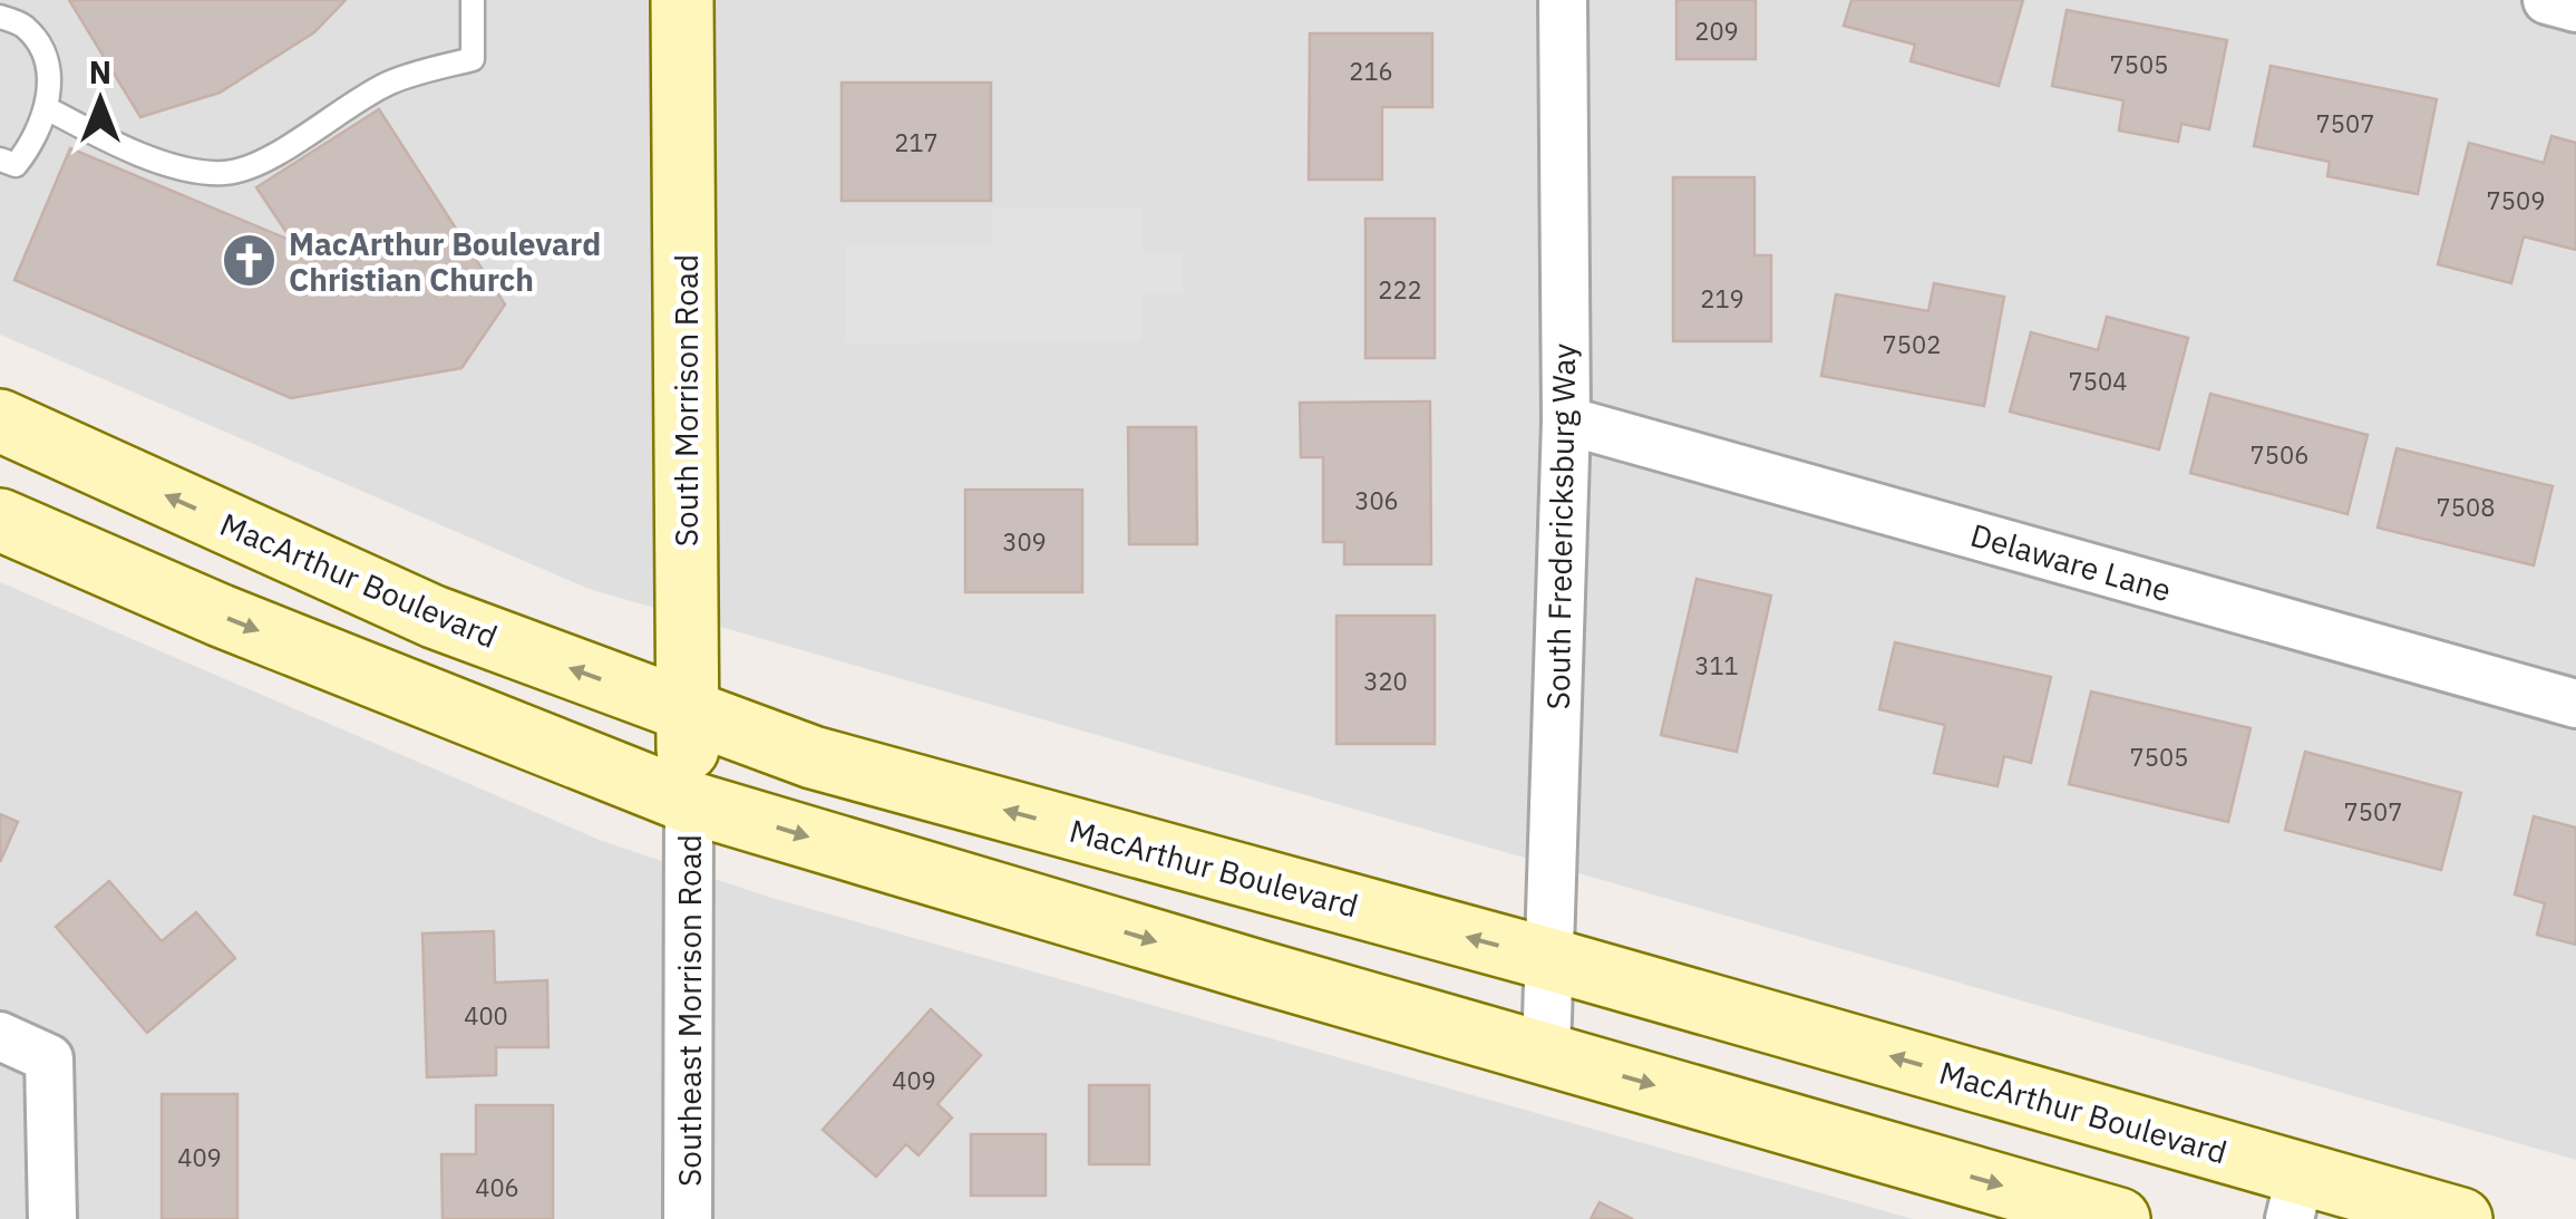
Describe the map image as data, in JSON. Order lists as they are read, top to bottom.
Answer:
{
  "streets": {
    "street": [
      "South Morrison Road",
      "South Fredericksburg Way",
      "Delaware Lane",
      "MacArthur Boulevard",
      "Southeast Morrison Road"
    ]
  },
  "crossings": [
    ["South Morrison Road", "MacArthur Boulevard"],
    ["South Morrison Road", "Southeast Morrison Road"],
    ["South Fredericksburg Way", "Delaware Lane"],
    ["South Fredericksburg Way", "MacArthur Boulevard"]
  ],
  "places": {
    "church": ["MacArthur Boulevard Christian Church"]
  },
  "house_numbers": [
    "209",
    "7505",
    "216",
    "7507",
    "217",
    "7509",
    "222",
    "219",
    "7502",
    "7504",
    "7506",
    "306",
    "7508",
    "309",
    "311",
    "320",
    "7505",
    "7507",
    "400",
    "409",
    "409",
    "406"
  ],
  "north": "top"
}
